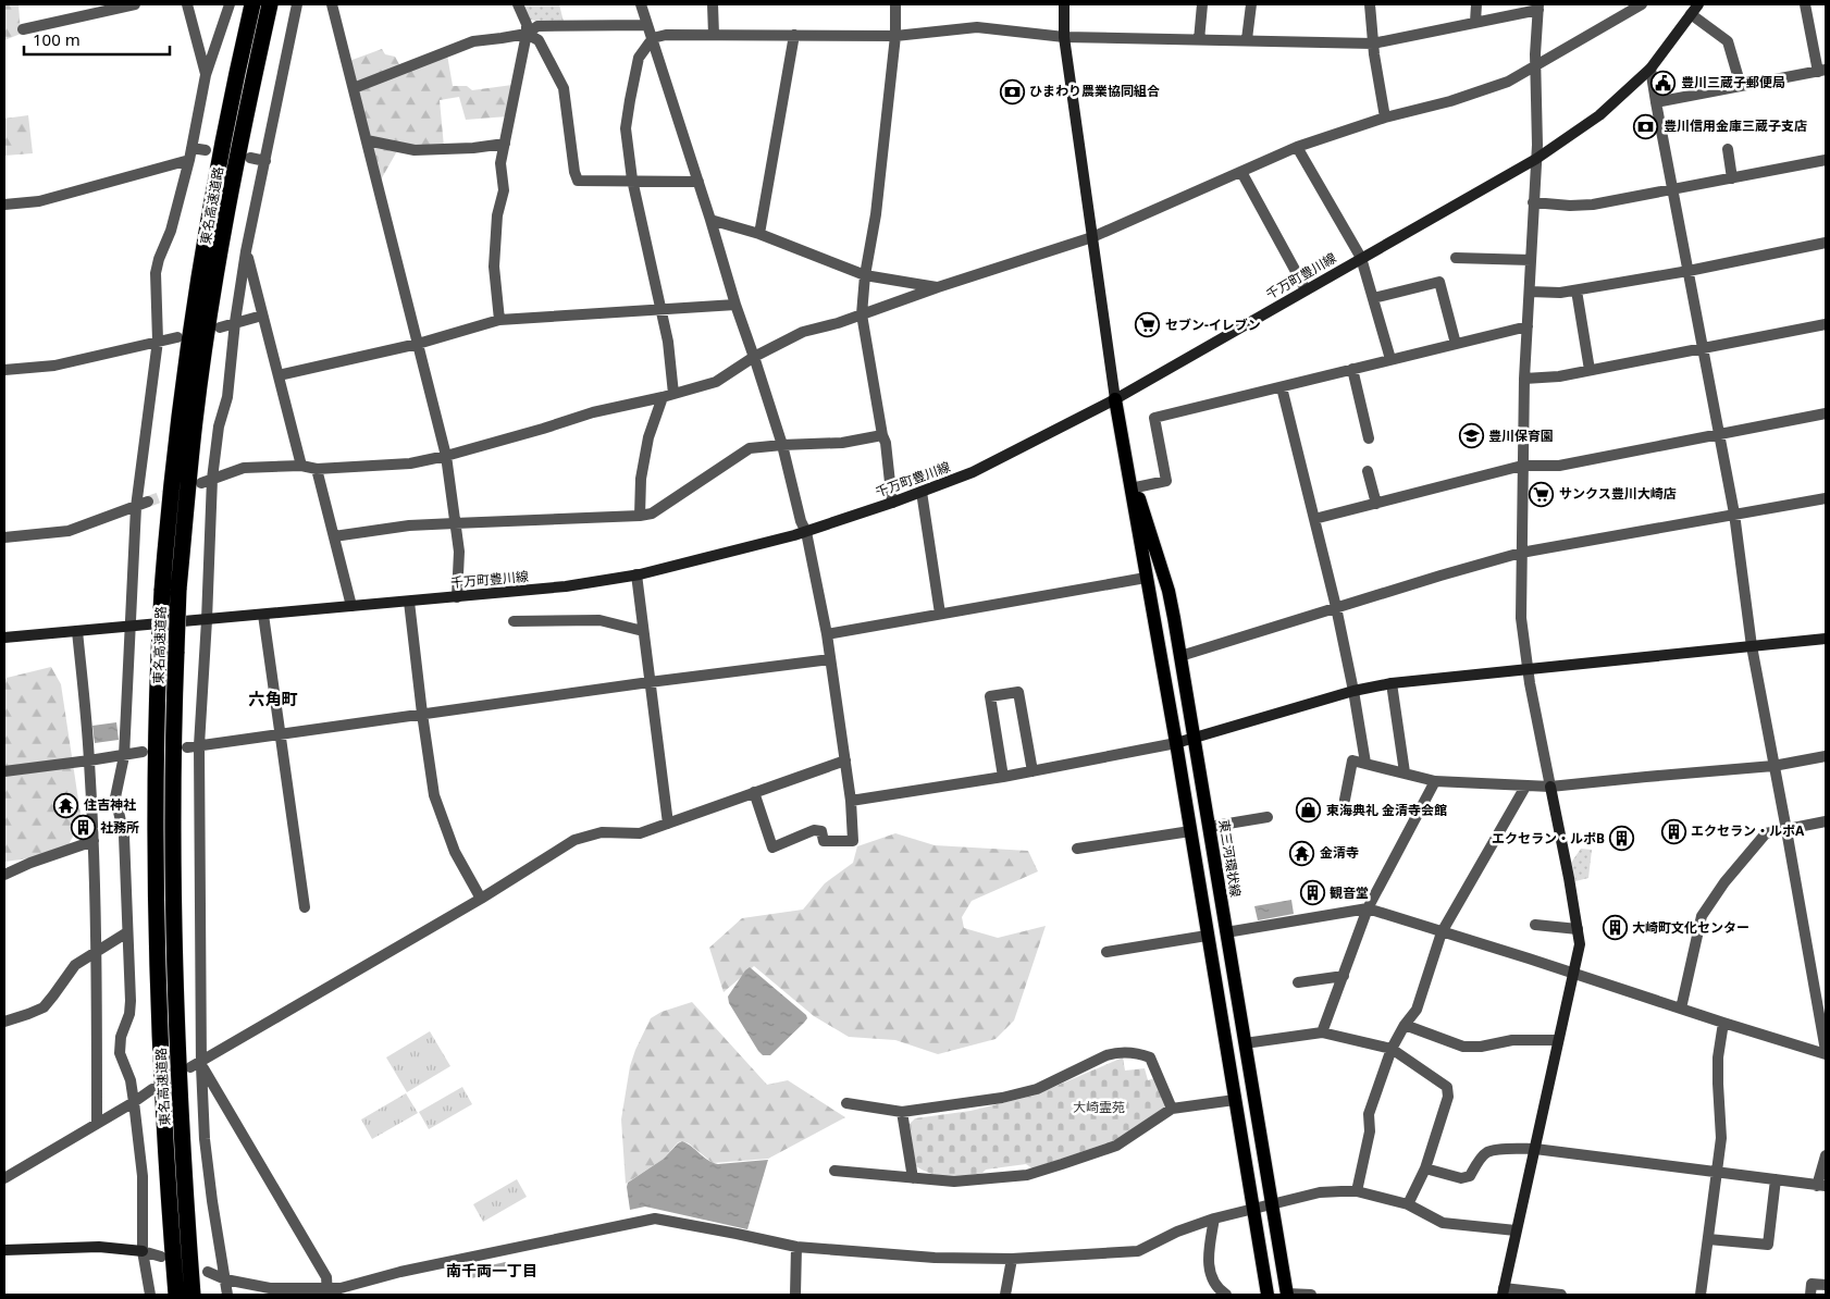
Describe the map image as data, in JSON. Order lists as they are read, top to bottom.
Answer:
{
  "streets": {
    "highway": ["東名高速道路"],
    "main road": ["千万町豊川線", "東三河環状線"]
  },
  "crossings": [
    ["千万町豊川線", "東三河環状線"]
  ],
  "districts": ["六角町", "南千両一丁目"],
  "parks": ["大崎霊苑"],
  "places": {
    "public building": ["豊川三蔵子郵便局"],
    "bank": ["ひまわり農業協同組合", "豊川信用金庫三蔵子支店"],
    "supermarket": ["セブン-イレブン", "サンクス豊川大崎店"],
    "school or university": ["豊川保育園"],
    "temple": ["住吉神社", "金清寺"],
    "shop": ["東海典礼 金清寺会館"],
    "building": [
      "社務所",
      "エクセラン・ルポA",
      "エクセラン・ルポB",
      "観音堂",
      "大崎町文化センター"
    ]
  },
  "scale_bar": "100 m"
}
